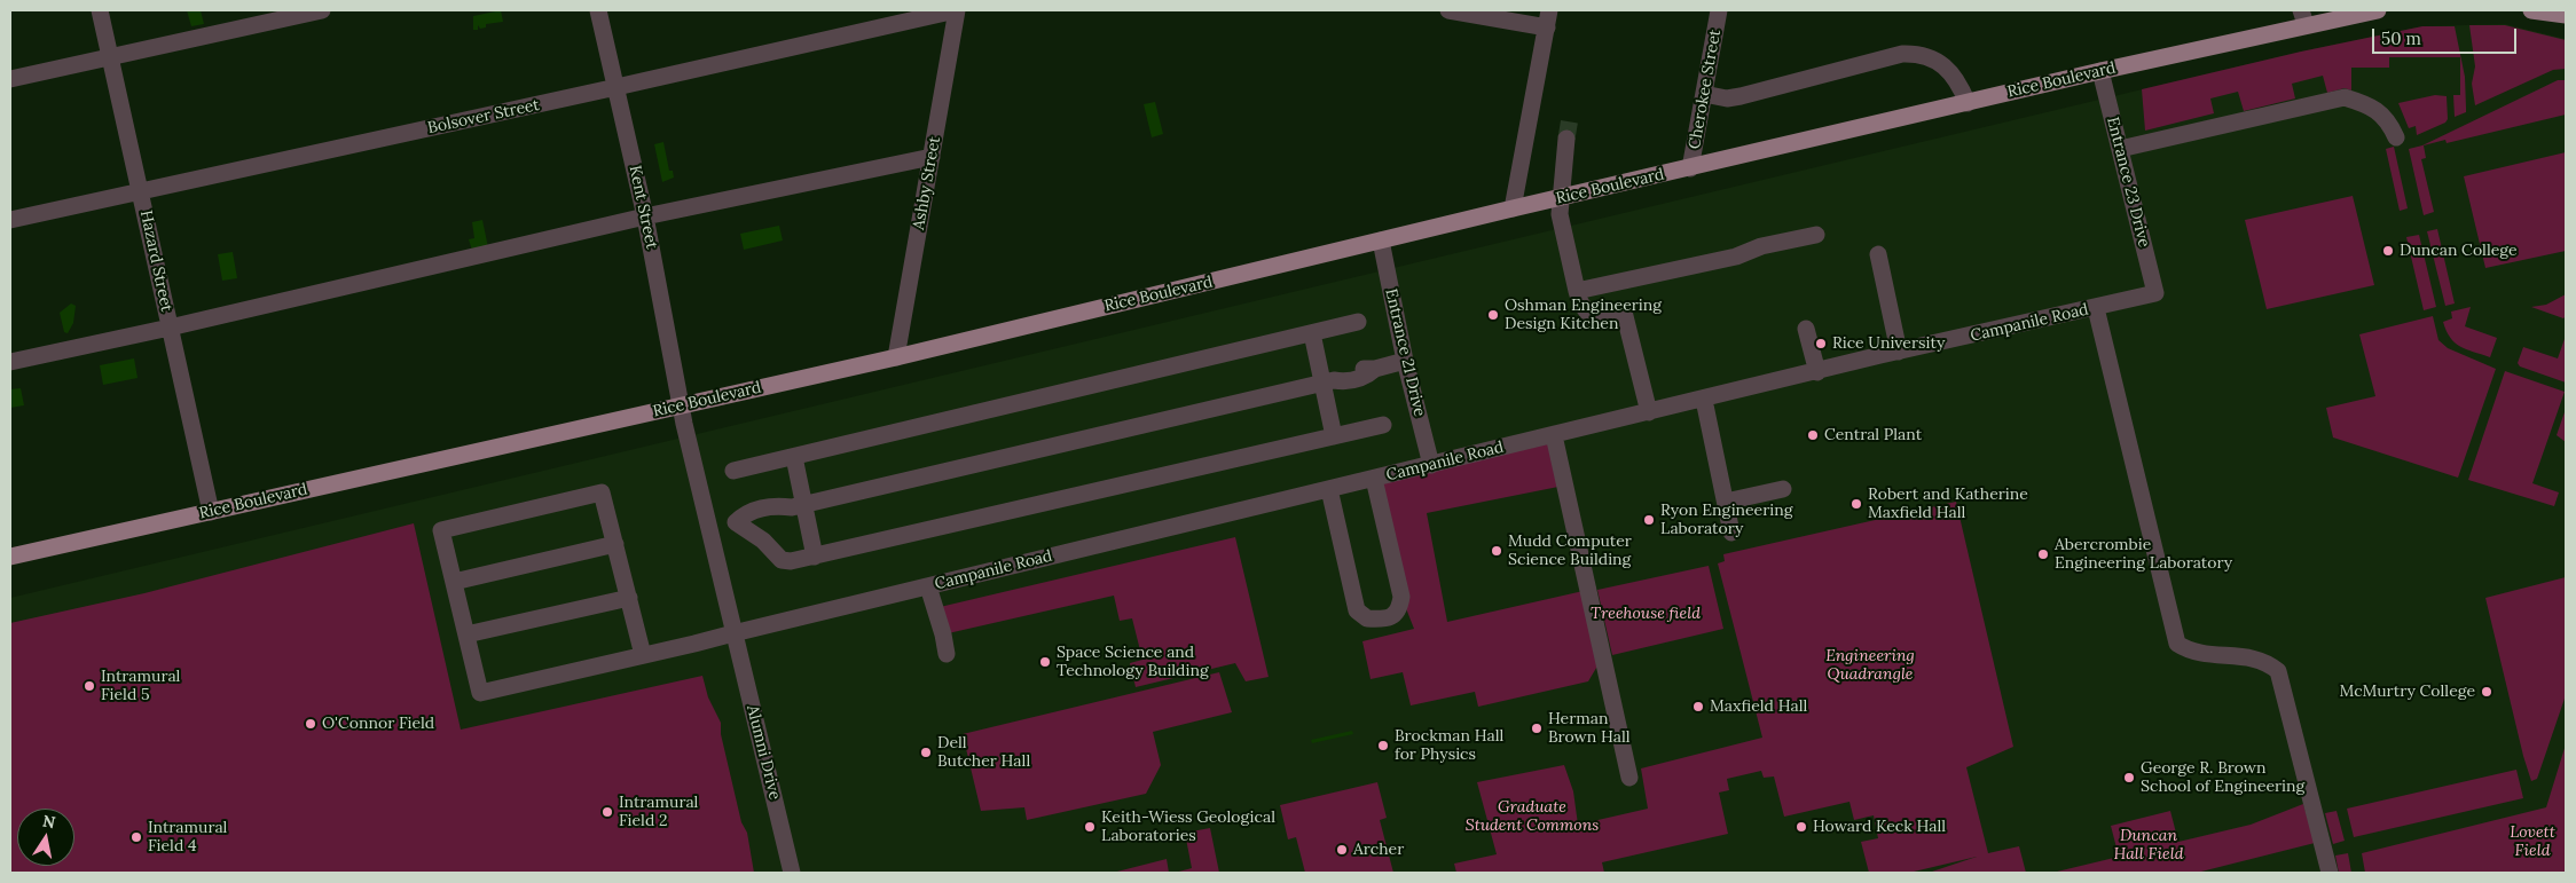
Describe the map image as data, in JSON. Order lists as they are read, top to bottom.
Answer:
{
  "streets": {
    "main road": ["Rice Boulevard"],
    "street": [
      "Cherokee Street",
      "Bolsover Street",
      "Entrance 23 Drive",
      "Ashby Street",
      "Kent Street",
      "Hazard Street",
      "Campanile Road",
      "Entrance 21 Drive",
      "Alumni Drive"
    ]
  },
  "crossings": [
    ["Rice Boulevard", "Cherokee Street"],
    ["Rice Boulevard", "Entrance 23 Drive"],
    ["Rice Boulevard", "Ashby Street"],
    ["Rice Boulevard", "Kent Street"],
    ["Rice Boulevard", "Hazard Street"],
    ["Rice Boulevard", "Entrance 21 Drive"],
    ["Bolsover Street", "Ashby Street"],
    ["Bolsover Street", "Kent Street"],
    ["Bolsover Street", "Hazard Street"],
    ["Entrance 23 Drive", "Campanile Road"],
    ["Kent Street", "Alumni Drive"],
    ["Campanile Road", "Entrance 21 Drive"],
    ["Campanile Road", "Alumni Drive"]
  ],
  "parks": [
    "Treehouse field",
    "Engineering Quadrangle",
    "Graduate Student Commons",
    "Lovett Field",
    "Duncan Hall Field"
  ],
  "places": [
    "Duncan College",
    "Oshman Engineering Design Kitchen",
    "Rice University",
    "Central Plant",
    "Robert and Katherine Maxfield Hall",
    "Ryon Engineering Laboratory",
    "Mudd Computer Science Building",
    "Abercrombie Engineering Laboratory",
    "Space Science and Technology Building",
    "Intramural Field 5",
    "McMurtry College",
    "Maxfield Hall",
    "O'Connor Field",
    "Herman Brown Hall",
    "Brockman Hall for Physics",
    "Dell Butcher Hall",
    "George R. Brown School of Engineering",
    "Intramural Field 2",
    "Keith-Wiess Geological Laboratories",
    "Howard Keck Hall",
    "Intramural Field 4",
    "Archer"
  ],
  "scale_bar": "50 m",
  "north": "top"
}
